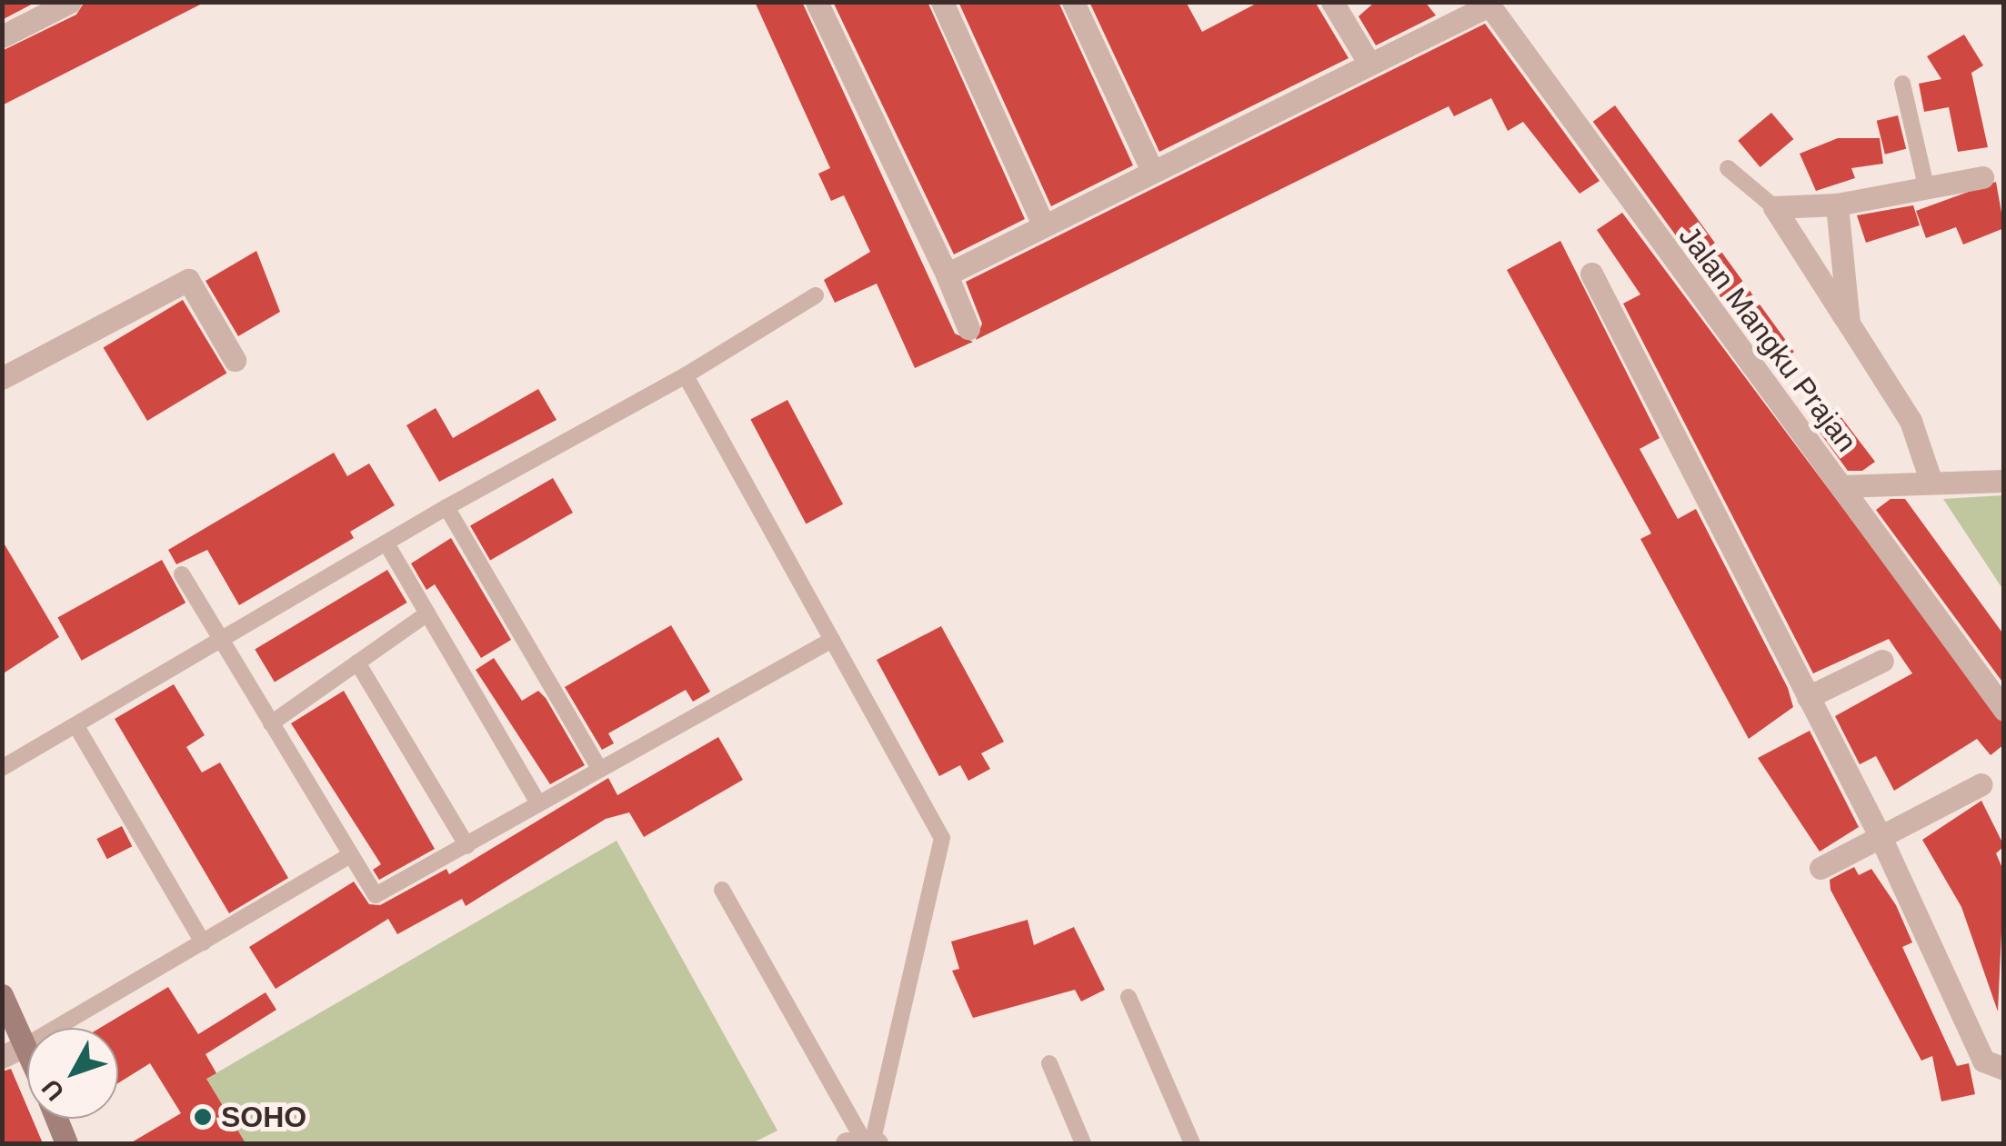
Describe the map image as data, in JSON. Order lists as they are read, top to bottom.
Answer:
{
  "streets": {
    "street": ["Jalan Mangku Prajan"]
  },
  "places": ["SOHO"],
  "north": "bottom left"
}
